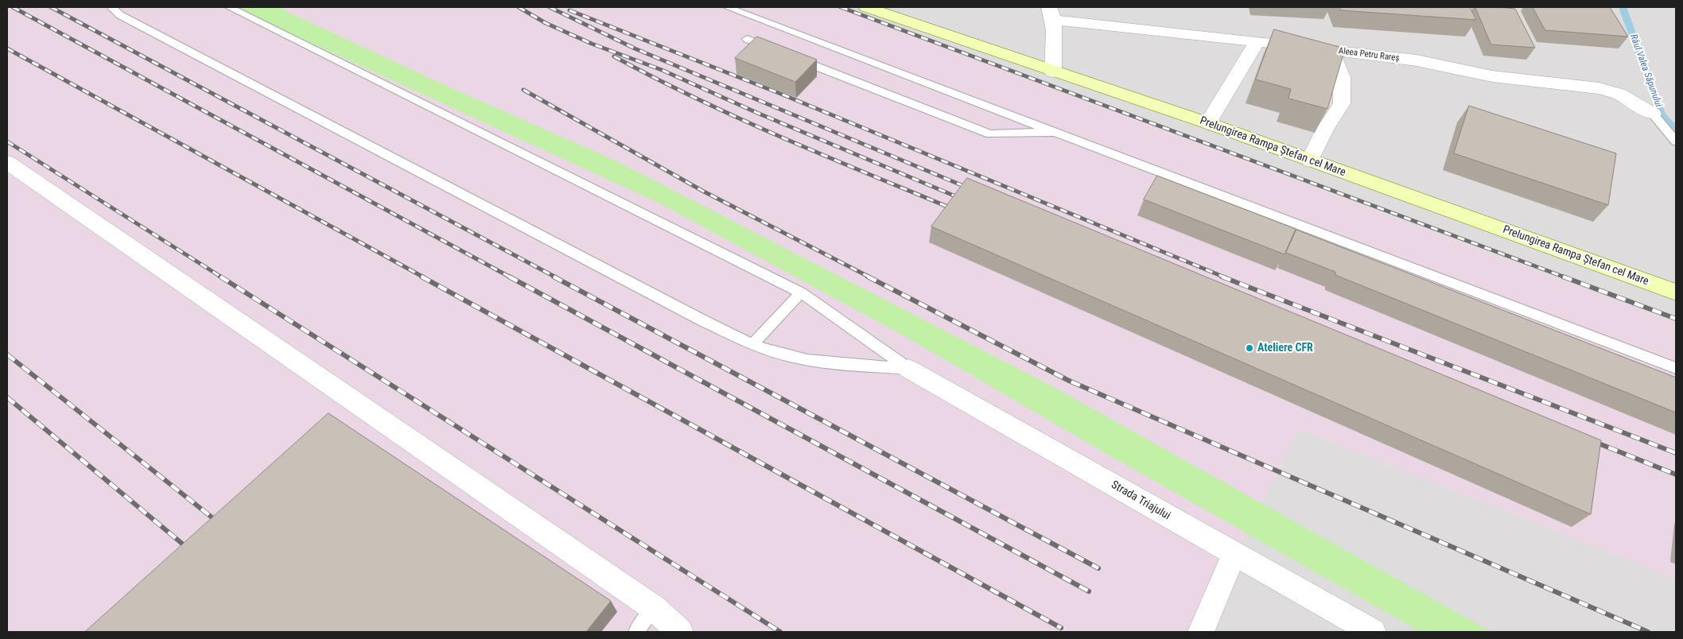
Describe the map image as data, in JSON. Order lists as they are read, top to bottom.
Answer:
{
  "streets": {
    "street": ["Aleea Petru Rareș", "Prelungirea Rampa Ștefan cel Mare", "Strada Triajului"]
  },
  "water": ["Râul Valea Săpunului"],
  "places": ["Ateliere CFR"]
}
